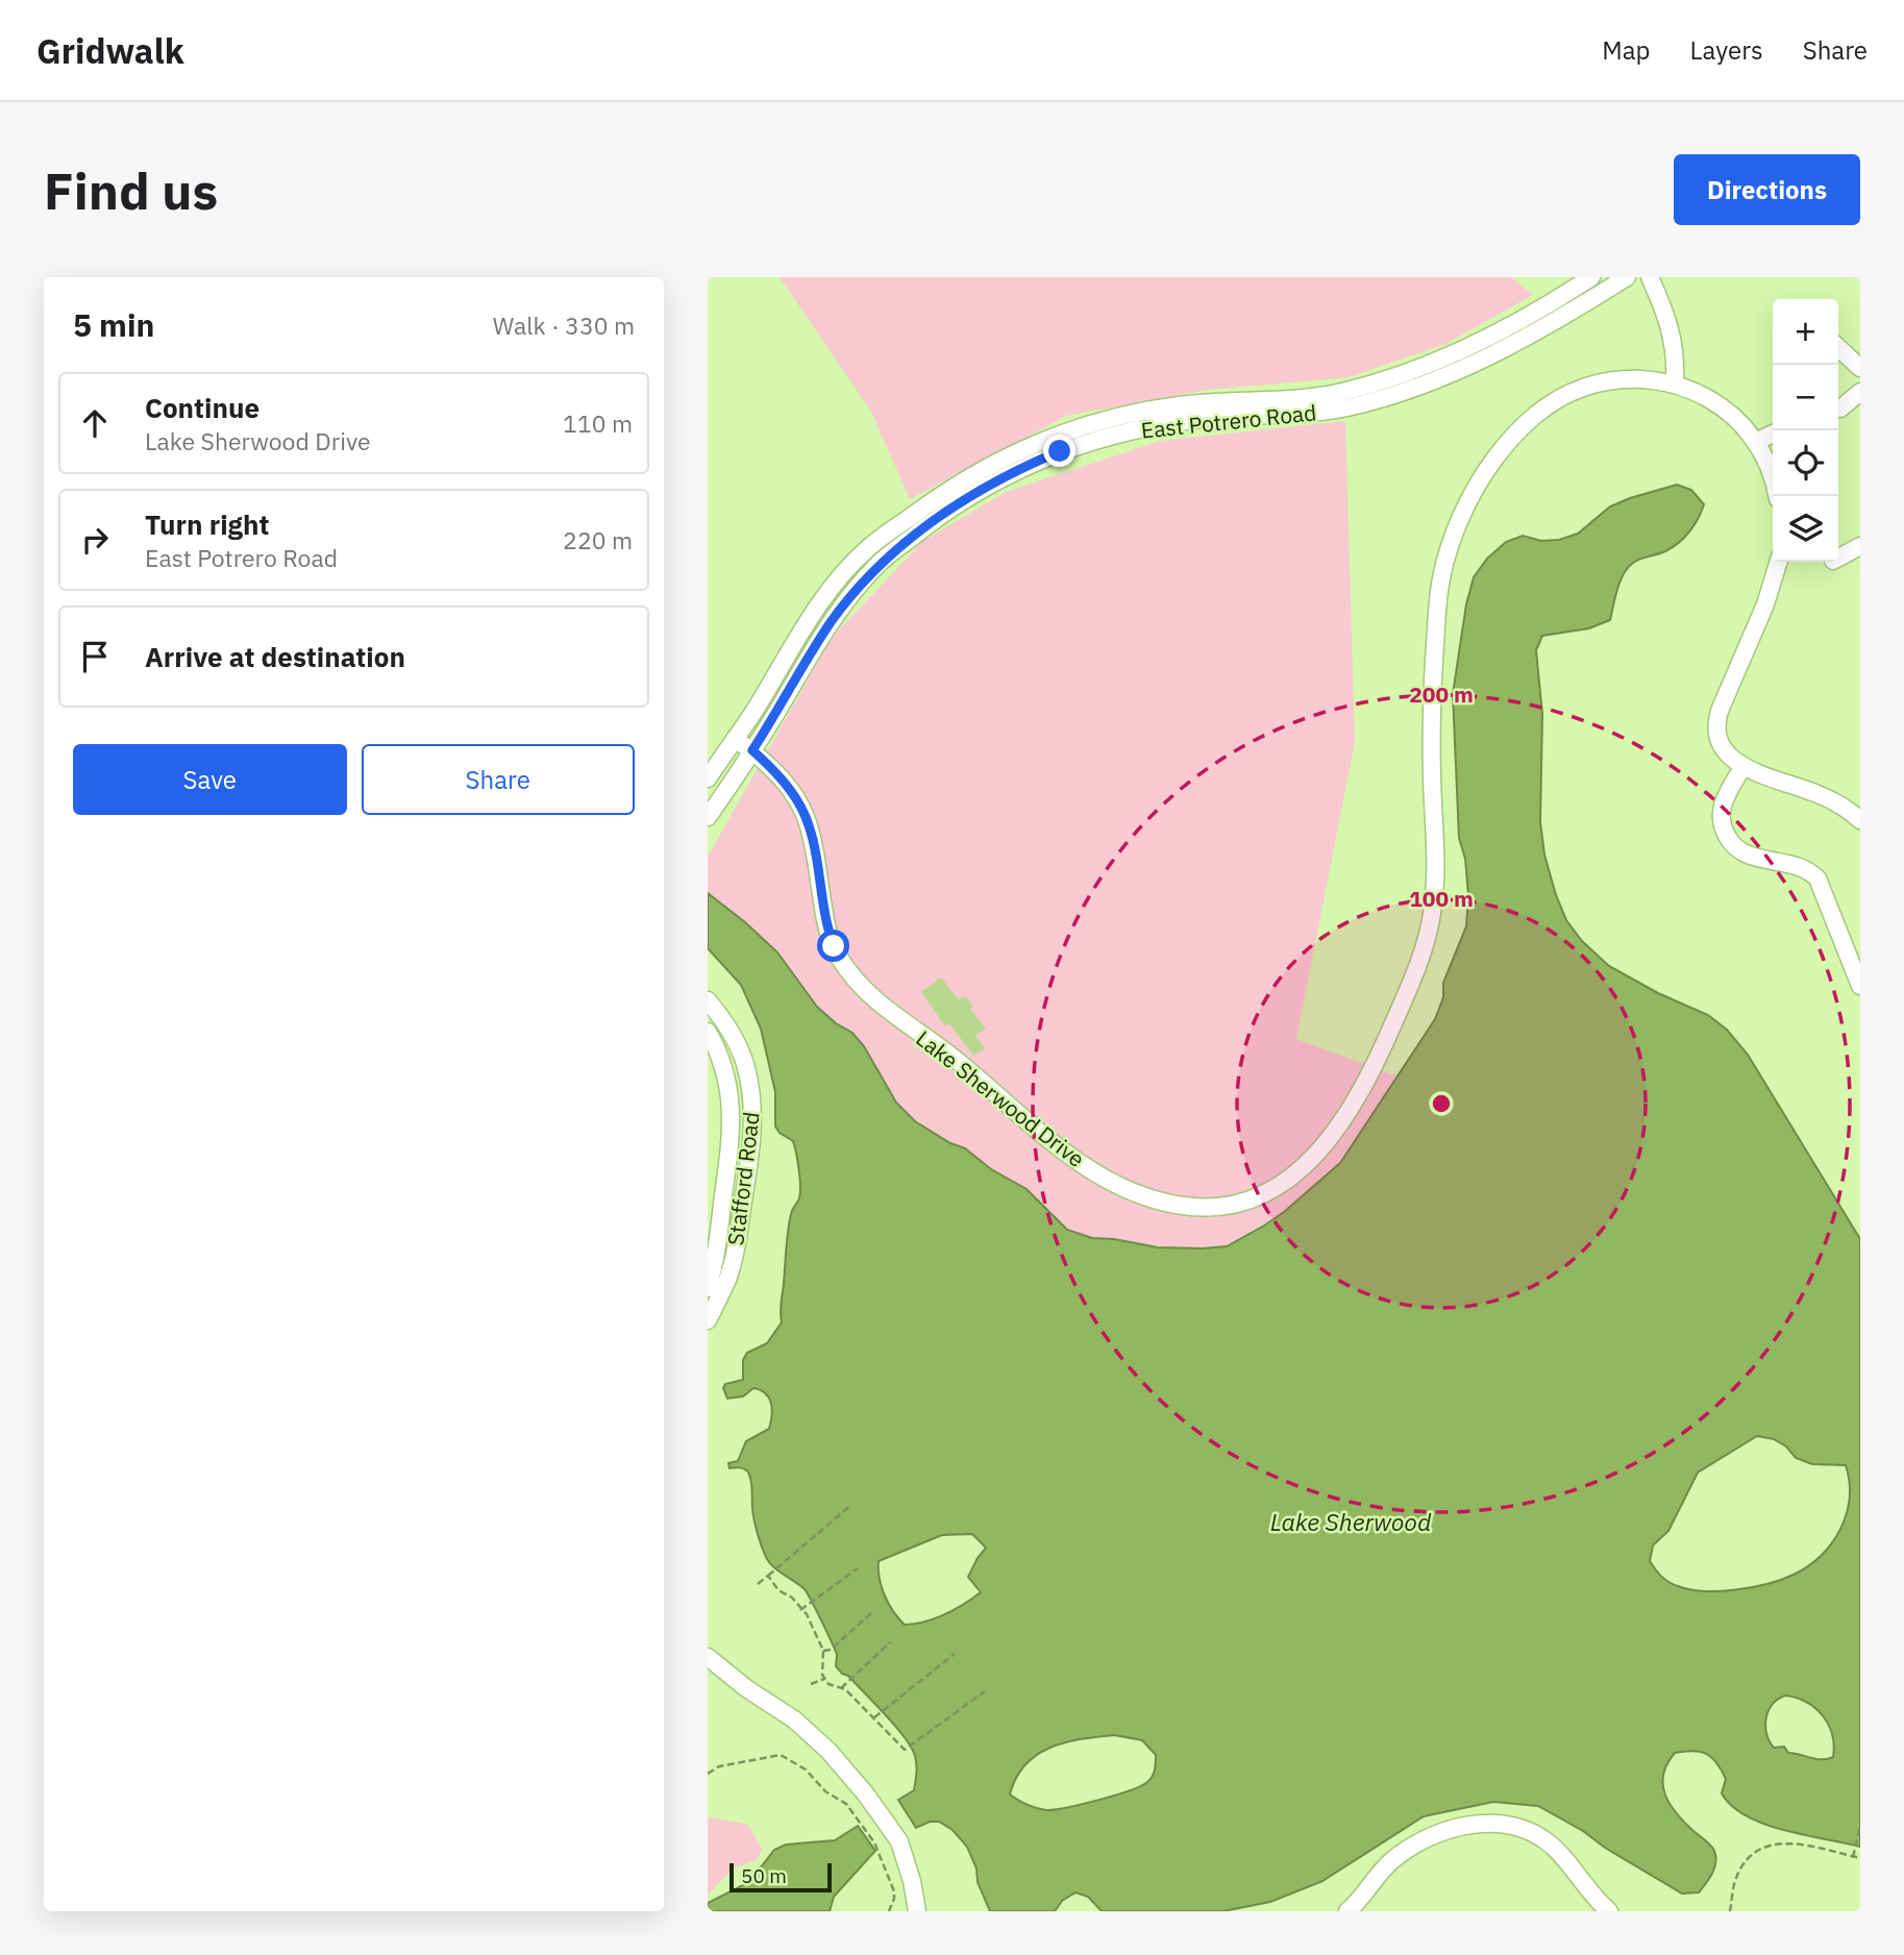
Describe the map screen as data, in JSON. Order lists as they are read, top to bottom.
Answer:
{
  "streets": {
    "street": ["East Potrero Road", "Lake Sherwood Drive", "Stafford Road"]
  },
  "crossings": [
    ["East Potrero Road", "Lake Sherwood Drive"]
  ],
  "water": ["Lake Sherwood"],
  "scale_bar": "50 m",
  "page": {
    "header": "Gridwalk",
    "nav": ["Map", "Layers", "Share"],
    "buttons": [
      "Directions",
      ["Save", "Share"]
    ],
    "title": "Find us",
    "heading": ["5 min", "Walk · 330 m"],
    "map_buttons": ["+", "−"],
    "list": [
      ["Continue", "Lake Sherwood Drive", "110 m"],
      ["Turn right", "East Potrero Road", "220 m"],
      "Arrive at destination"
    ],
    "scale": "50 m"
  },
  "rings": ["200 m", "100 m"]
}
